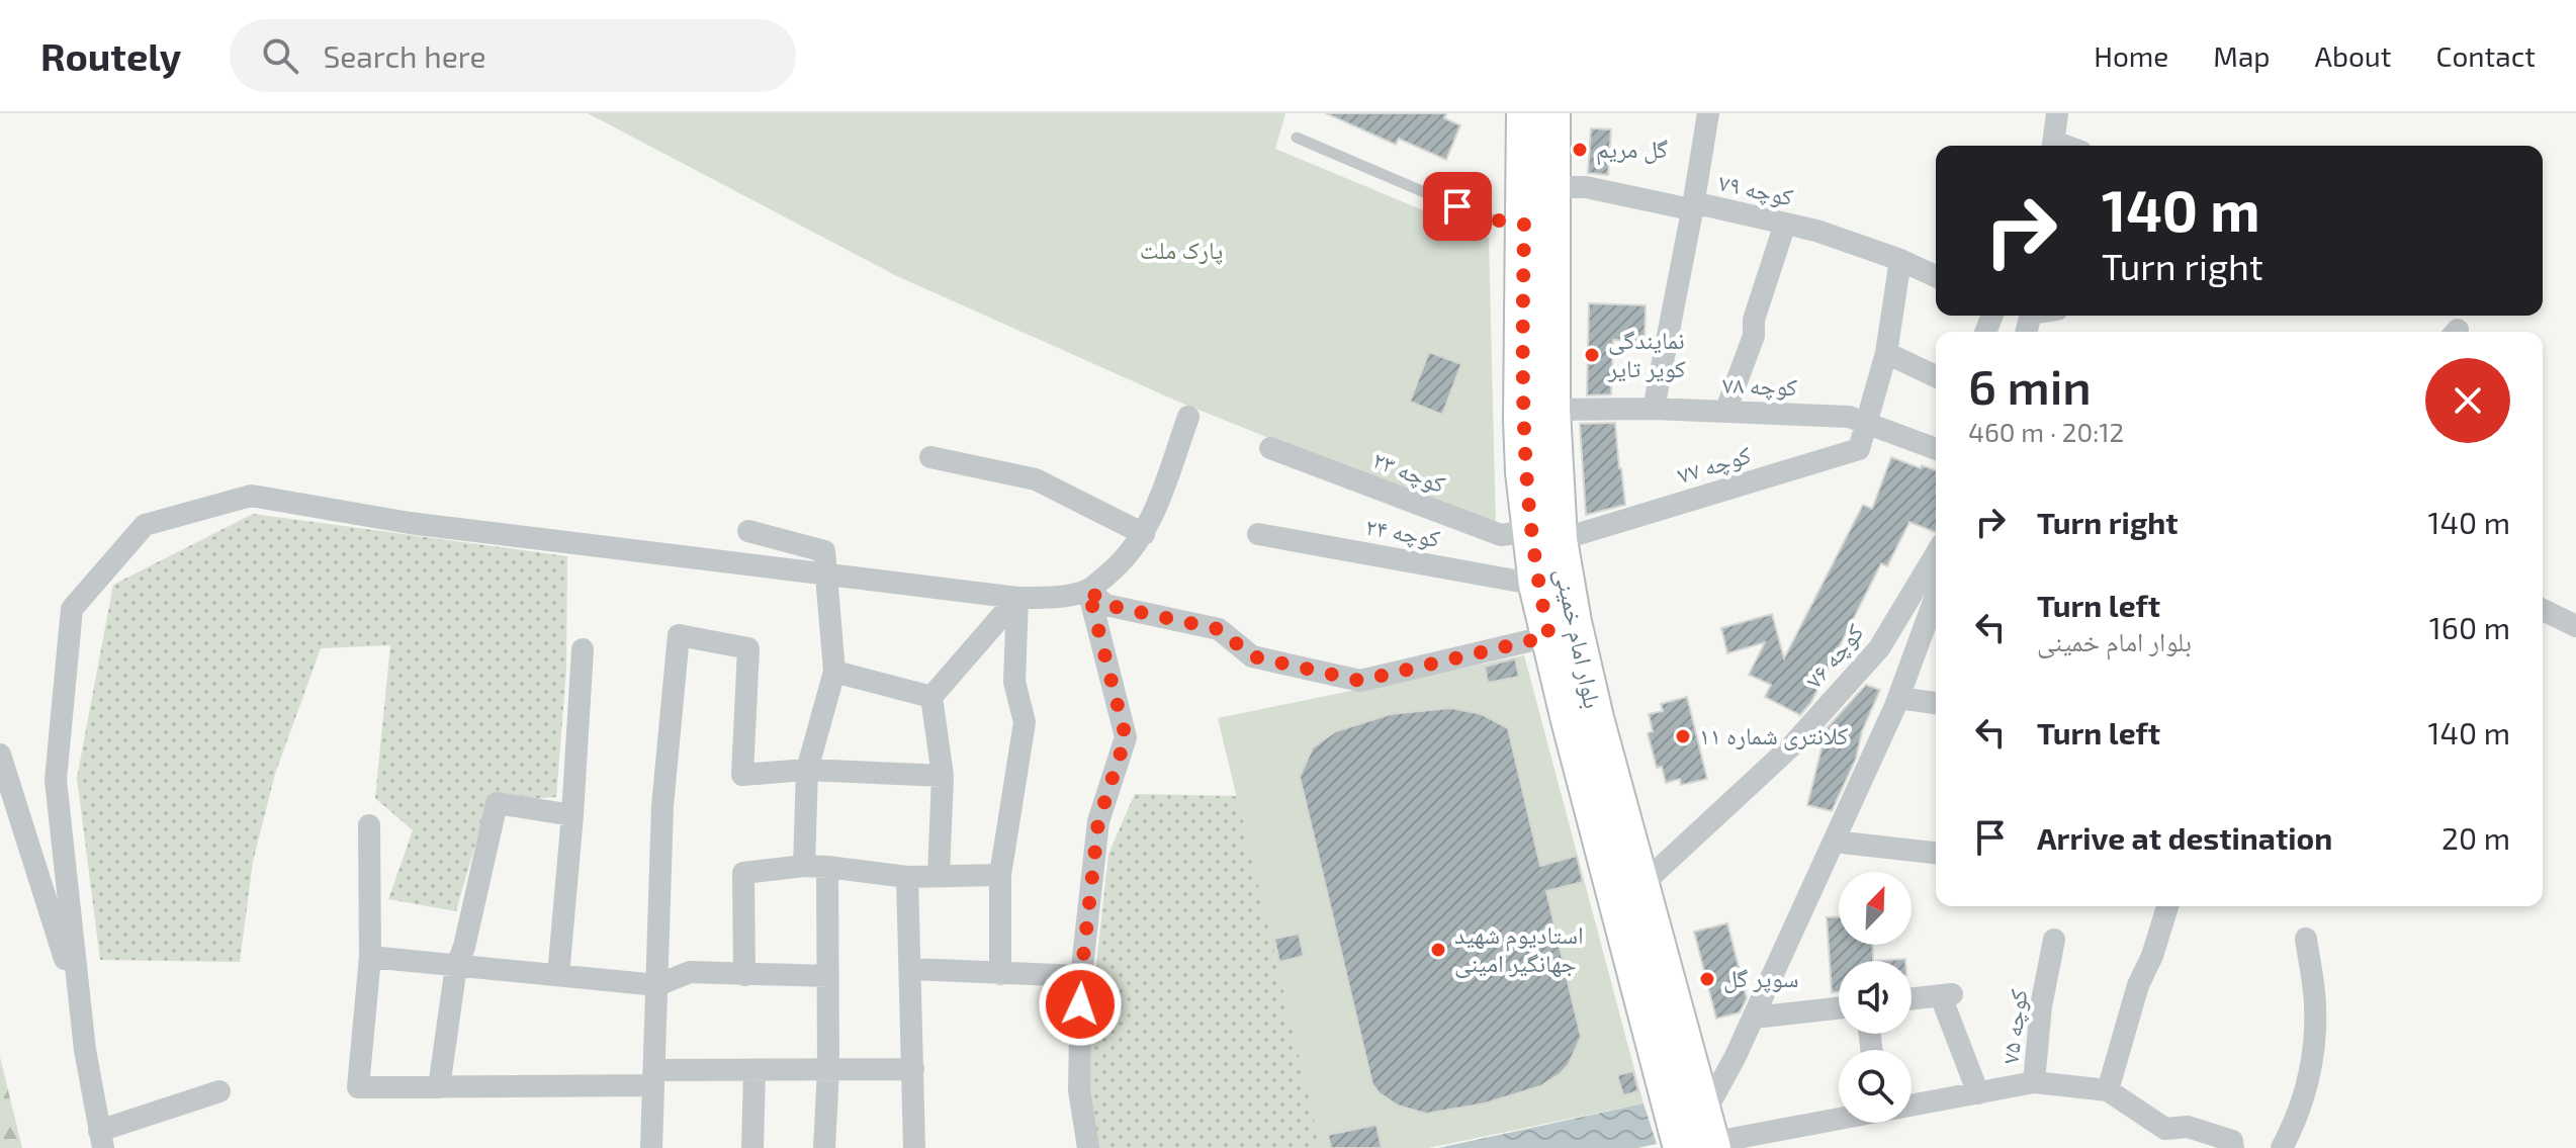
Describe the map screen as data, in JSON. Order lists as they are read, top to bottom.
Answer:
{
  "streets": {
    "main road": ["بلوار امام خمینی"],
    "street": [
      "کوچه ۷۹",
      "کوچه ۷۸",
      "کوچه ۷۷",
      "کوچه ۲۳",
      "کوچه ۲۴",
      "کوچه ۷۶",
      "کوچه ۷۵"
    ]
  },
  "crossings": [
    ["کوچه ۷۹", "بلوار امام خمینی"],
    ["کوچه ۷۸", "کوچه ۷۷"],
    ["کوچه ۷۸", "بلوار امام خمینی"],
    ["کوچه ۷۷", "کوچه ۲۳"],
    ["کوچه ۷۷", "بلوار امام خمینی"],
    ["کوچه ۲۳", "بلوار امام خمینی"],
    ["کوچه ۲۴", "بلوار امام خمینی"],
    ["بلوار امام خمینی", "کوچه ۷۶"],
    ["بلوار امام خمینی", "کوچه ۷۵"]
  ],
  "parks": ["پارک ملت"],
  "places": [
    "گل مریم",
    "نمایندگی کویر تایر",
    "کلانتری شماره ۱۱",
    "استادیوم شهید جهانگیر امینی",
    "سوپر گل"
  ],
  "north": "top right",
  "page": {
    "header": "Routely",
    "search": "Search here",
    "nav": [
      "Home",
      "Map",
      "About",
      "Contact"
    ],
    "turn": ["140 m", "Turn right"],
    "heading": ["6 min", "460 m · 20:12"],
    "list": [
      {
        "name": "Turn right",
        "value": "140 m"
      },
      {
        "name": "Turn left",
        "note": "بلوار امام خمینی",
        "value": "160 m"
      },
      {
        "name": "Turn left",
        "value": "140 m"
      },
      {
        "name": "Arrive at destination",
        "value": "20 m"
      }
    ]
  }
}
